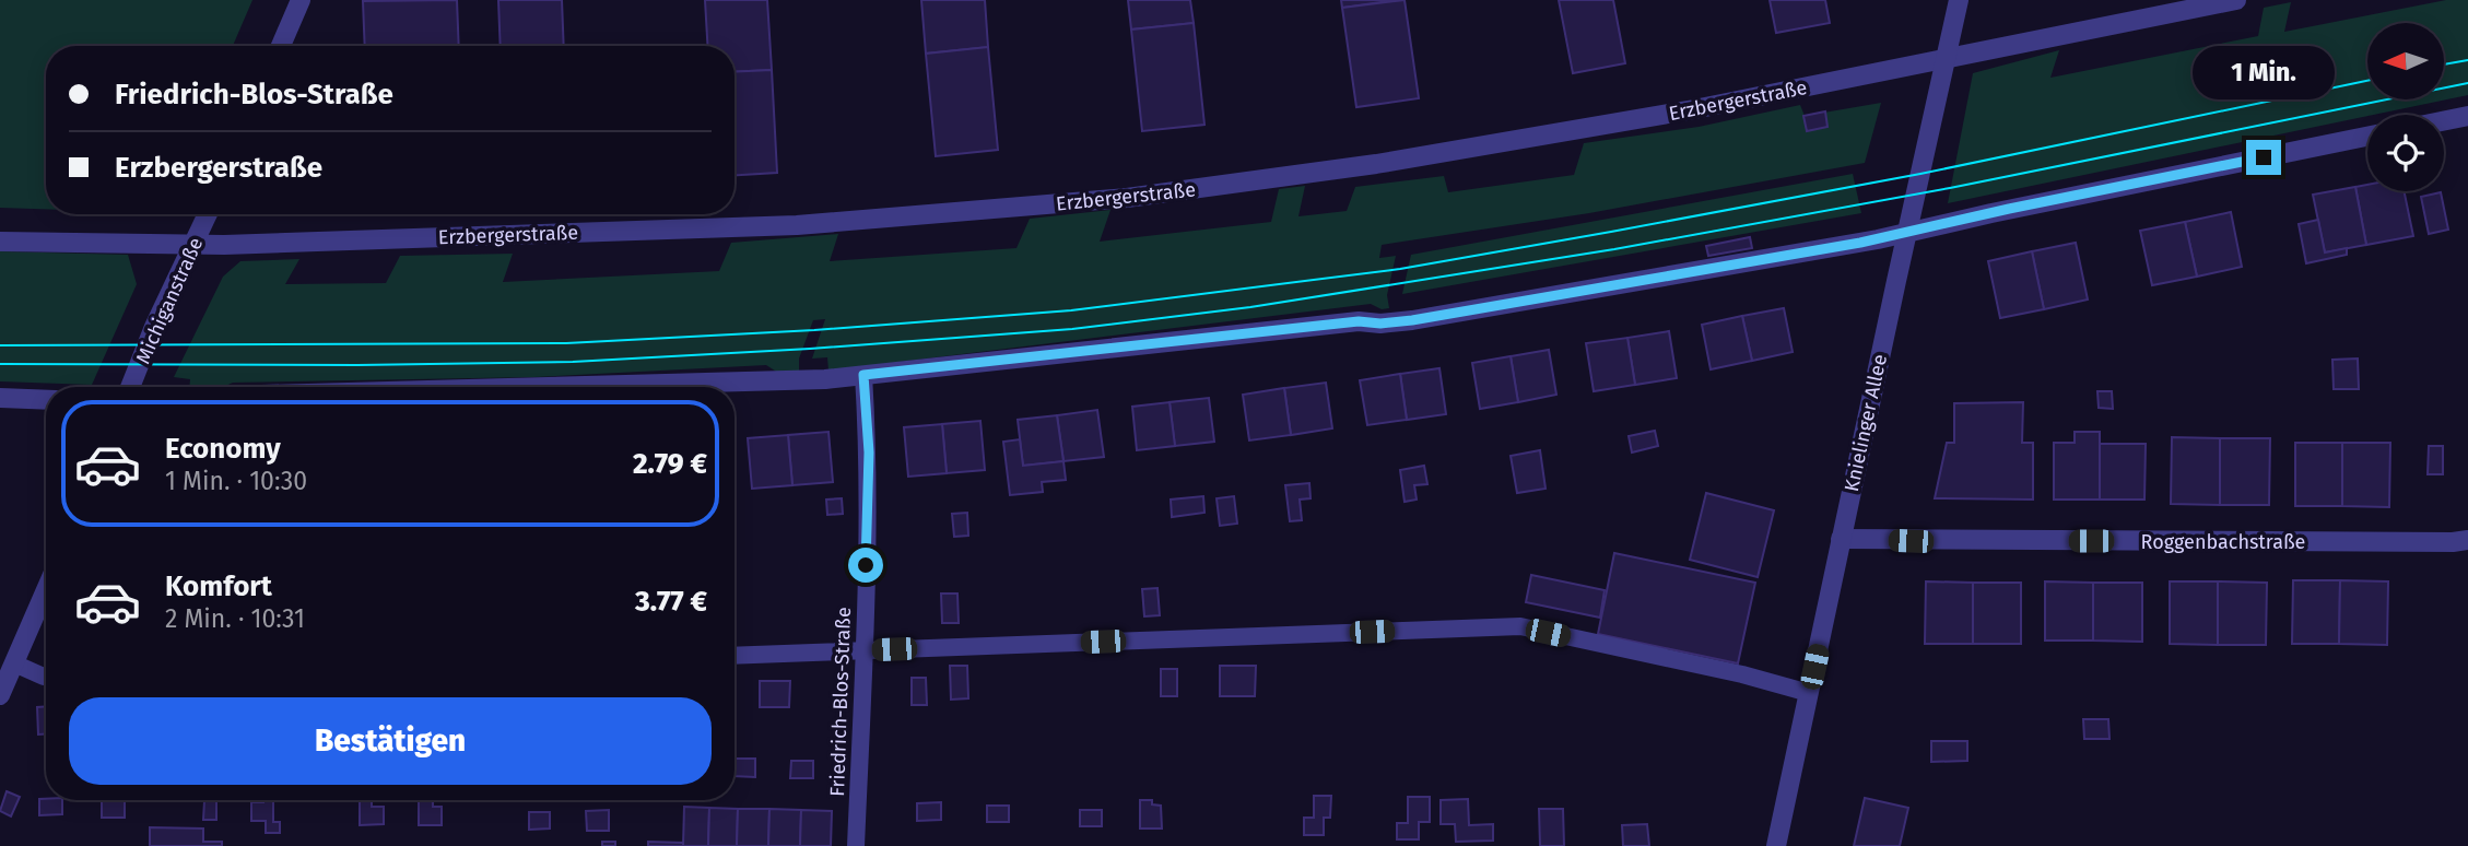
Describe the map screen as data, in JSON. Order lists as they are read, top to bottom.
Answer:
{
  "streets": {
    "street": [
      "Erzbergerstraße",
      "Michiganstraße",
      "Knielinger Allee",
      "Roggenbachstraße"
    ],
    "lane": ["Friedrich-Blos-Straße"]
  },
  "crossings": [
    ["Erzbergerstraße", "Michiganstraße"],
    ["Erzbergerstraße", "Knielinger Allee"],
    ["Knielinger Allee", "Roggenbachstraße"]
  ],
  "north": "left",
  "page": {
    "bubble": "1 Min.",
    "banner": ["Friedrich-Blos-Straße", "Erzbergerstraße"],
    "list": [
      {
        "name": "Economy",
        "note": "1 Min. · 10:30",
        "value": "2.79 €"
      },
      {
        "name": "Komfort",
        "note": "2 Min. · 10:31",
        "value": "3.77 €"
      }
    ],
    "buttons": "Bestätigen"
  }
}
